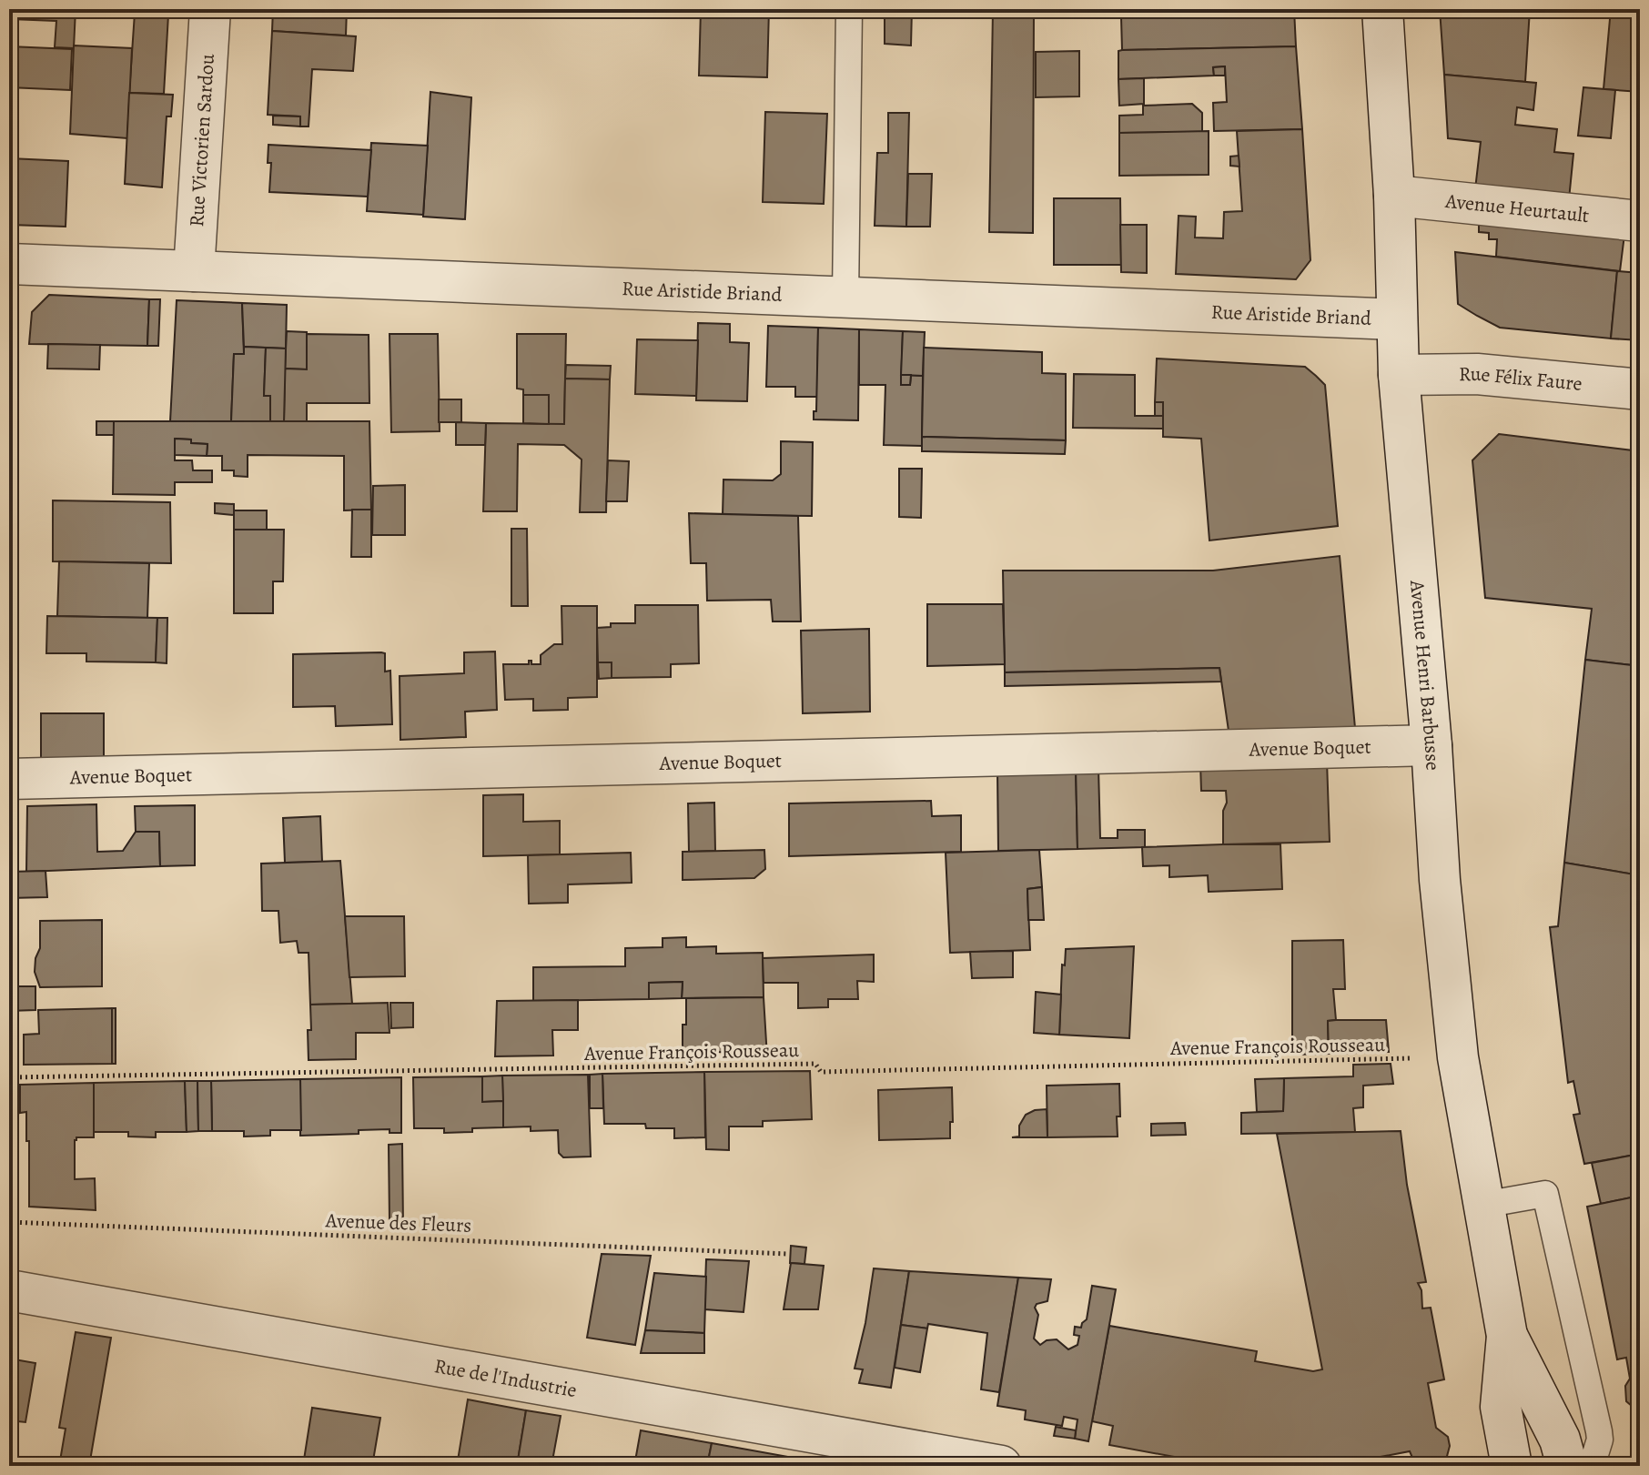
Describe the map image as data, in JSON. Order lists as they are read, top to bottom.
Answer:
{
  "streets": {
    "street": [
      "Rue Victorien Sardou",
      "Avenue Heurtault",
      "Rue Aristide Briand",
      "Rue Félix Faure",
      "Avenue Henri Barbusse",
      "Avenue Boquet",
      "Rue de l'Industrie"
    ],
    "path": ["Avenue François Rousseau", "Avenue des Fleurs"]
  },
  "crossings": [
    ["Rue Victorien Sardou", "Rue Aristide Briand"],
    ["Avenue Heurtault", "Avenue Henri Barbusse"],
    ["Rue Aristide Briand", "Avenue Henri Barbusse"],
    ["Rue Félix Faure", "Avenue Henri Barbusse"],
    ["Avenue Henri Barbusse", "Avenue Boquet"],
    ["Avenue Henri Barbusse", "Avenue François Rousseau"]
  ]
}
